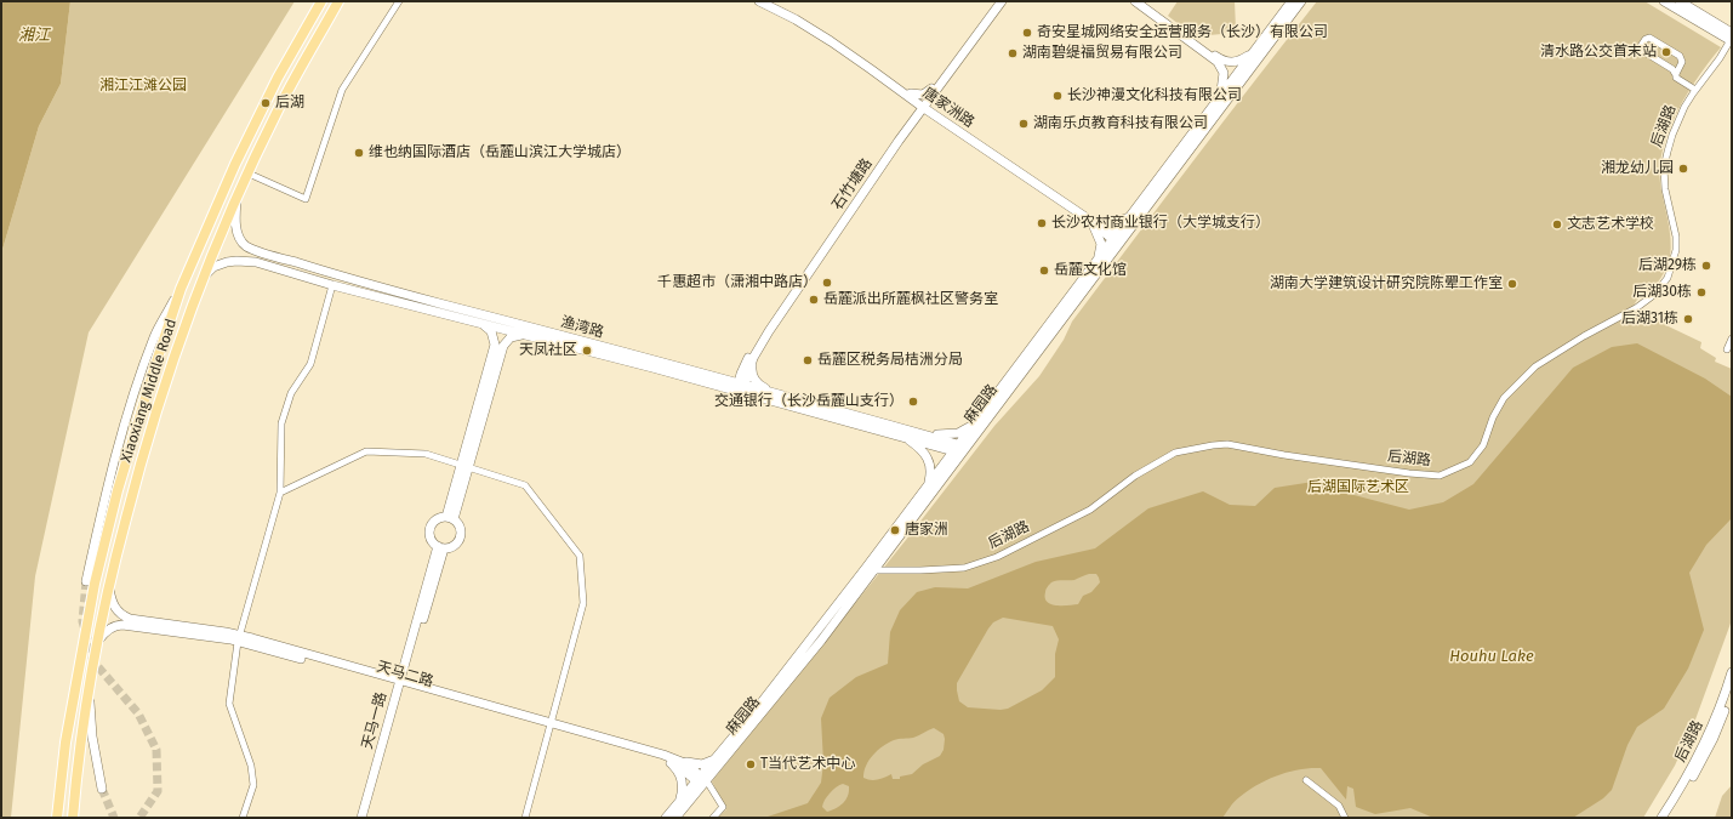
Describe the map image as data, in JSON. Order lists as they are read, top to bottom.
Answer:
{
  "streets": {
    "main road": [
      "唐家洲路",
      "后湖路",
      "石竹塘路",
      "渔湾路",
      "Xiaoxiang Middle Road",
      "麻园路",
      "天马二路",
      "天马一路"
    ]
  },
  "crossings": [
    ["唐家洲路", "石竹塘路"],
    ["唐家洲路", "麻园路"],
    ["后湖路", "麻园路"],
    ["石竹塘路", "渔湾路"],
    ["渔湾路", "Xiaoxiang Middle Road"],
    ["渔湾路", "麻园路"],
    ["Xiaoxiang Middle Road", "天马二路"],
    ["麻园路", "天马二路"],
    ["天马二路", "天马一路"]
  ],
  "water": ["湘江", "Houhu Lake"],
  "parks": ["湘江江滩公园", "后湖国际艺术区"],
  "places": [
    "奇安星城网络安全运营服务（长沙）有限公司",
    "清水路公交首末站",
    "湖南碧缇福贸易有限公司",
    "长沙神漫文化科技有限公司",
    "后湖",
    "湖南乐贞教育科技有限公司",
    "维也纳国际酒店（岳麓山滨江大学城店）",
    "湘龙幼儿园",
    "长沙农村商业银行（大学城支行）",
    "文志艺术学校",
    "后湖29栋",
    "岳麓文化馆",
    "千惠超市（潇湘中路店）",
    "湖南大学建筑设计研究院陈翚工作室",
    "后湖30栋",
    "岳麓派出所麓枫社区警务室",
    "后湖31栋",
    "天凤社区",
    "岳麓区税务局桔洲分局",
    "交通银行（长沙岳麓山支行）",
    "唐家洲",
    "T当代艺术中心"
  ]
}
